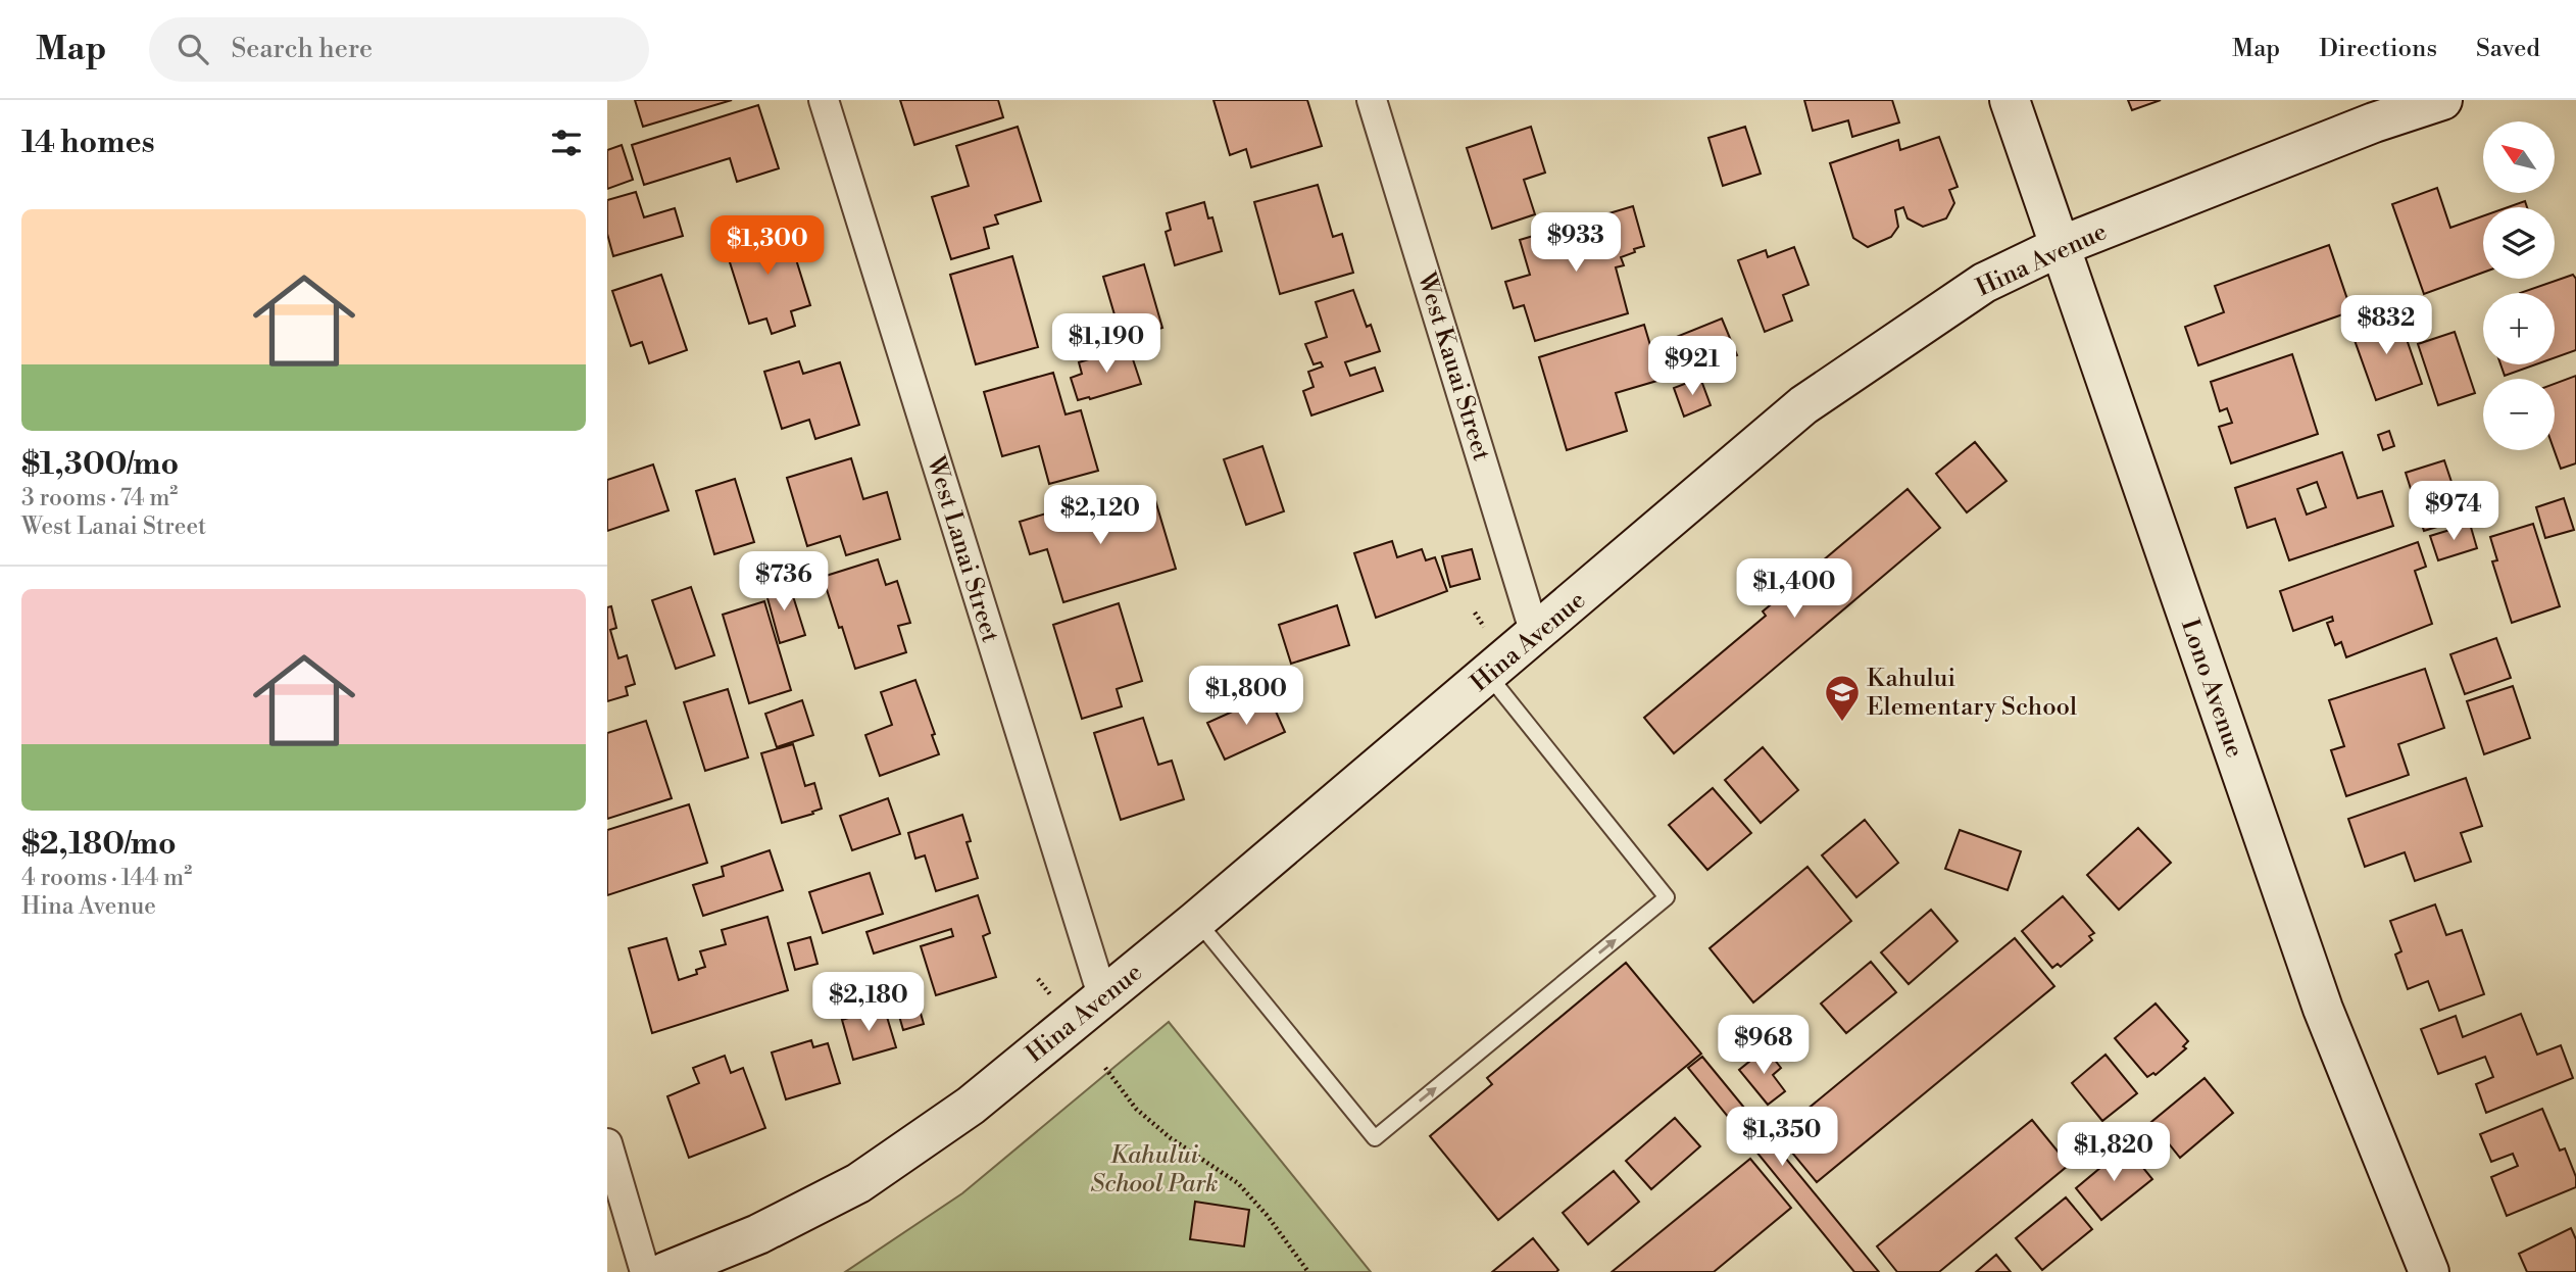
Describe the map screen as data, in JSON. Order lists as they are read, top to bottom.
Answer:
{
  "streets": {
    "street": [
      "Hina Avenue",
      "West Kauai Street",
      "West Lanai Street",
      "Lono Avenue"
    ]
  },
  "crossings": [
    ["Hina Avenue", "West Kauai Street"],
    ["Hina Avenue", "West Lanai Street"],
    ["Hina Avenue", "Lono Avenue"]
  ],
  "parks": ["Kahului School Park"],
  "places": {
    "school or university": ["Kahului Elementary School"]
  },
  "north": "top left",
  "page": {
    "header": "Map",
    "search": "Search here",
    "nav": ["Map", "Directions", "Saved"],
    "heading": "14 homes",
    "map_buttons": ["+", "−"],
    "list": [
      {
        "name": "$1,300/mo",
        "note": "3 rooms · 74 m² · West Lanai Street"
      },
      {
        "name": "$2,180/mo",
        "note": "4 rooms · 144 m² · Hina Avenue"
      }
    ],
    "price": [
      "$933",
      "$1,300",
      "$832",
      "$1,190",
      "$921",
      "$974",
      "$2,120",
      "$736",
      "$1,400",
      "$1,800",
      "$2,180",
      "$968",
      "$1,350",
      "$1,820"
    ]
  }
}
